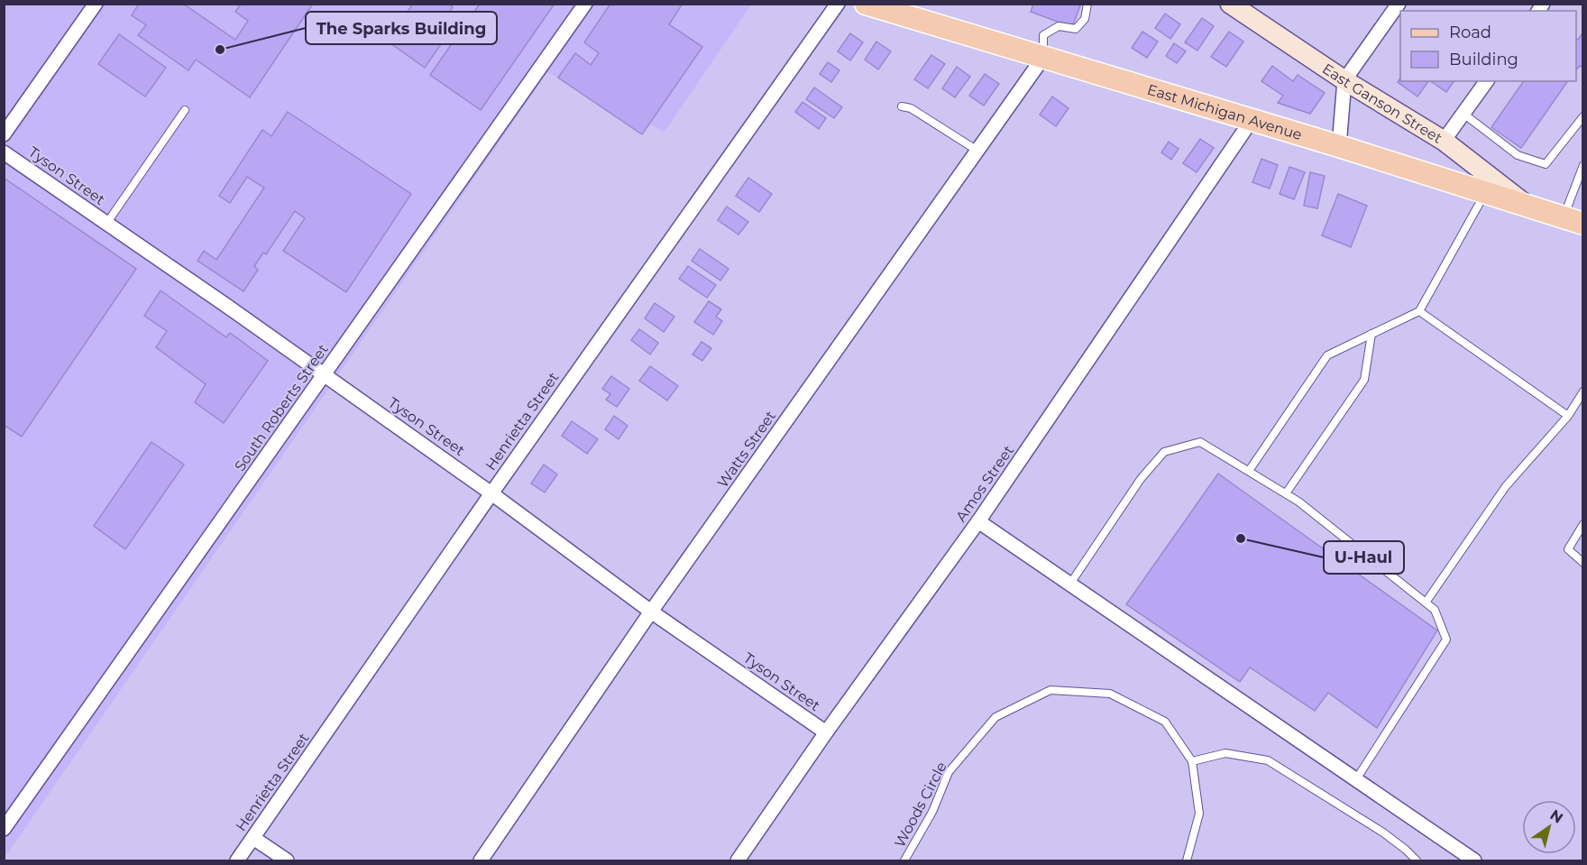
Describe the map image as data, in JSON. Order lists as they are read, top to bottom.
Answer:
{
  "streets": {
    "main road": ["East Michigan Avenue"],
    "street": [
      "East Ganson Street",
      "Tyson Street",
      "South Roberts Street",
      "Henrietta Street",
      "Watts Street",
      "Amos Street"
    ],
    "lane": ["Woods Circle"]
  },
  "crossings": [
    ["East Ganson Street", "East Michigan Avenue"],
    ["East Michigan Avenue", "Watts Street"],
    ["East Michigan Avenue", "Amos Street"],
    ["Tyson Street", "South Roberts Street"],
    ["Tyson Street", "Henrietta Street"],
    ["Tyson Street", "Watts Street"],
    ["Tyson Street", "Amos Street"]
  ],
  "places": ["The Sparks Building", "U-Haul"],
  "legend": ["Road", "Building"],
  "north": "top right"
}
